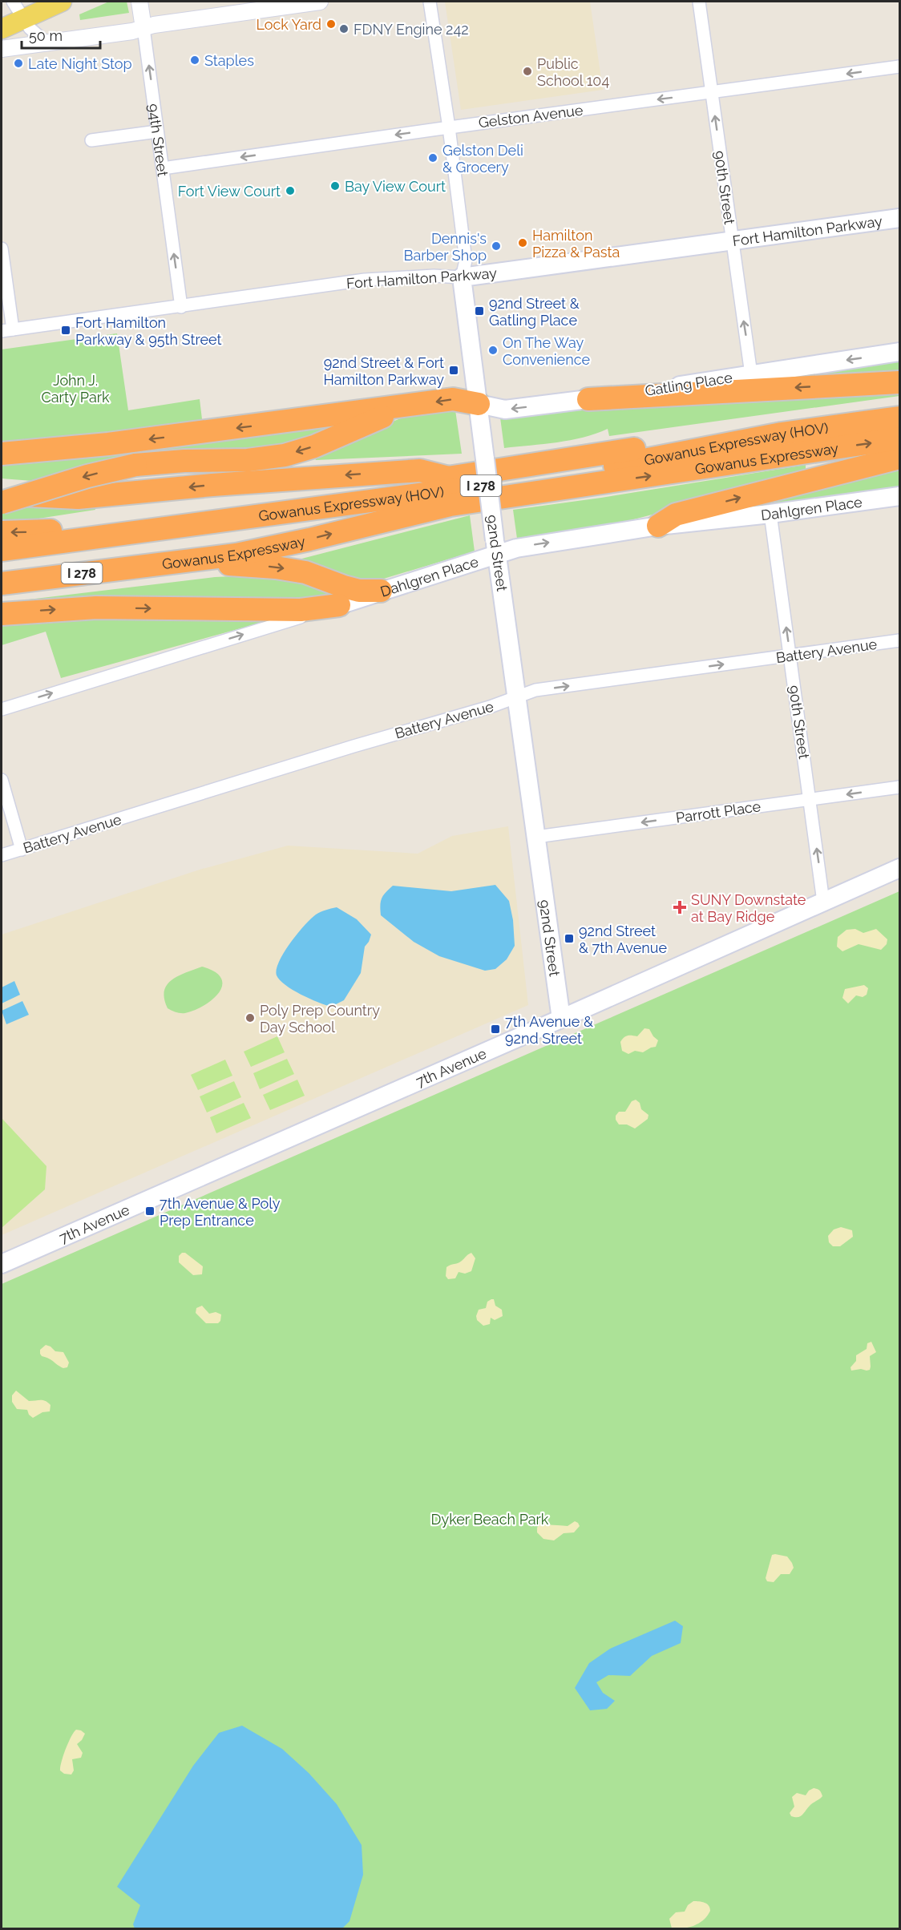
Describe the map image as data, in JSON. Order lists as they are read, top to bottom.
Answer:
{
  "streets": {
    "highway": ["Gowanus Expressway (HOV)", "Gowanus Expressway", "I 278"],
    "main road": [
      "Fort Hamilton Parkway",
      "Gatling Place",
      "Dahlgren Place",
      "92nd Street",
      "7th Avenue"
    ],
    "street": [
      "Gelston Avenue",
      "94th Street",
      "90th Street",
      "Battery Avenue",
      "Parrott Place"
    ]
  },
  "crossings": [
    ["Gelston Avenue", "94th Street"],
    ["Gelston Avenue", "90th Street"],
    ["Gelston Avenue", "92nd Street"],
    ["94th Street", "Fort Hamilton Parkway"],
    ["90th Street", "Fort Hamilton Parkway"],
    ["90th Street", "Gatling Place"],
    ["90th Street", "Dahlgren Place"],
    ["90th Street", "Battery Avenue"],
    ["90th Street", "Parrott Place"],
    ["90th Street", "7th Avenue"],
    ["Fort Hamilton Parkway", "92nd Street"],
    ["Gatling Place", "92nd Street"],
    ["Dahlgren Place", "92nd Street"],
    ["92nd Street", "Battery Avenue"],
    ["92nd Street", "Parrott Place"],
    ["92nd Street", "7th Avenue"]
  ],
  "one_way": [
    "Gelston Avenue",
    "94th Street",
    "90th Street",
    "Gatling Place",
    "Dahlgren Place",
    "Parrott Place"
  ],
  "parks": ["John J. Carty Park", "Dyker Beach Park"],
  "places": {
    "other": [
      "Lock Yard",
      "FDNY Engine 242",
      "Staples",
      "Late Night Stop",
      "Public School 104",
      "Gelston Deli & Grocery",
      "Bay View Court",
      "Fort View Court",
      "Hamilton Pizza & Pasta",
      "Dennis's Barber Shop",
      "On The Way Convenience",
      "Poly Prep Country Day School"
    ],
    "transit": [
      "92nd Street & Gatling Place",
      "Fort Hamilton Parkway & 95th Street",
      "92nd Street & Fort Hamilton Parkway",
      "92nd Street & 7th Avenue",
      "7th Avenue & 92nd Street",
      "7th Avenue & Poly Prep Entrance"
    ],
    "health": ["SUNY Downstate at Bay Ridge"]
  },
  "scale_bar": "50 m"
}
